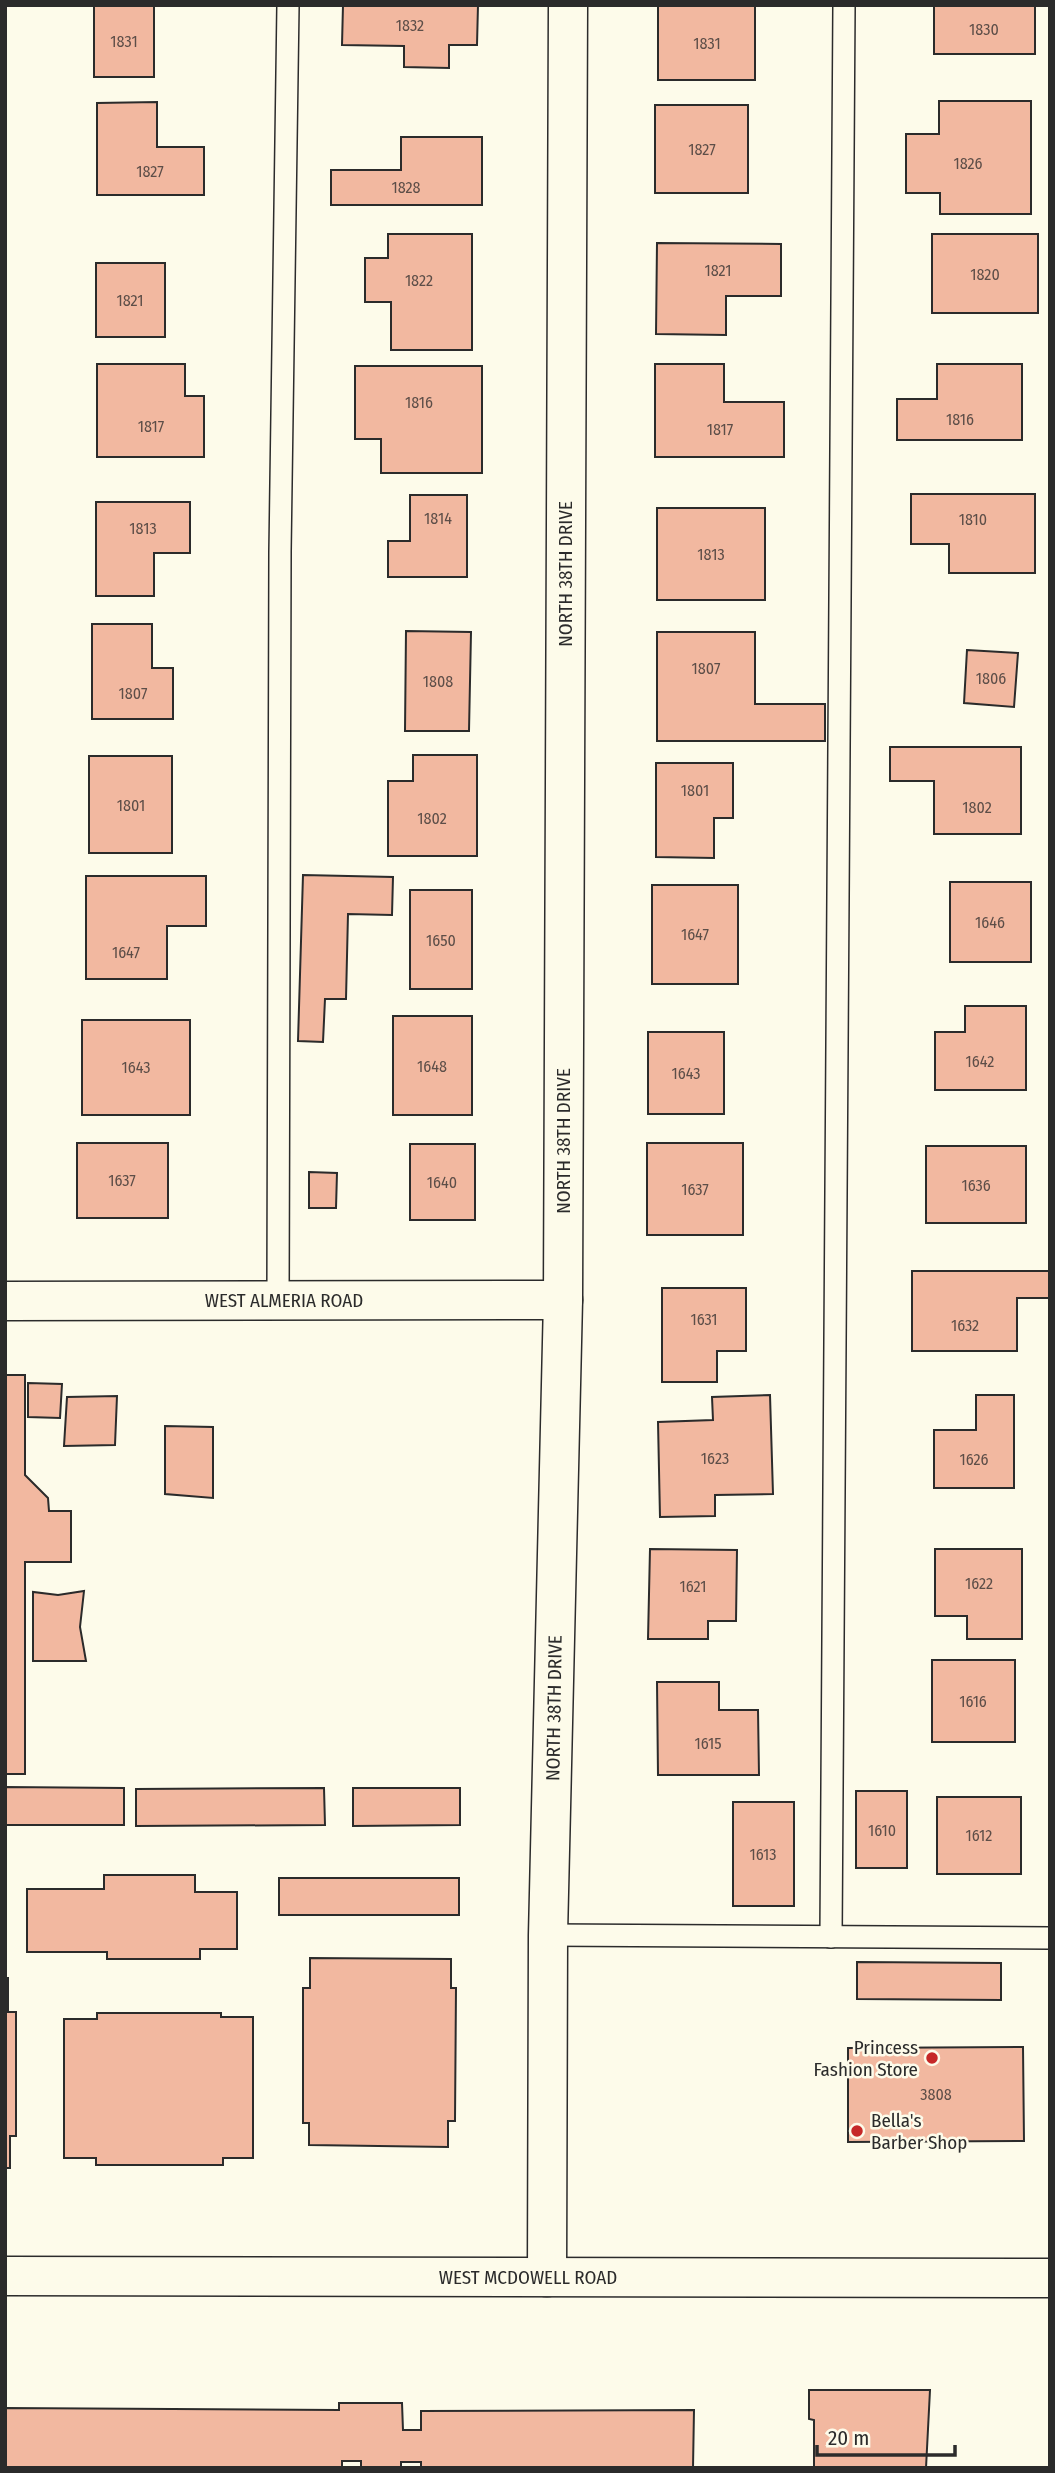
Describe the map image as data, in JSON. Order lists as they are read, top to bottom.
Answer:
{
  "streets": {
    "street": ["NORTH 38TH DRIVE", "WEST ALMERIA ROAD", "WEST MCDOWELL ROAD"]
  },
  "crossings": [
    ["NORTH 38TH DRIVE", "WEST ALMERIA ROAD"],
    ["NORTH 38TH DRIVE", "WEST MCDOWELL ROAD"]
  ],
  "places": ["Princess Fashion Store", "Bella's Barber Shop"],
  "house_numbers": [
    "1832",
    "1830",
    "1831",
    "1831",
    "1827",
    "1826",
    "1827",
    "1828",
    "1821",
    "1820",
    "1822",
    "1821",
    "1816",
    "1816",
    "1817",
    "1817",
    "1814",
    "1810",
    "1813",
    "1813",
    "1807",
    "1806",
    "1808",
    "1807",
    "1801",
    "1801",
    "1802",
    "1802",
    "1646",
    "1647",
    "1650",
    "1647",
    "1642",
    "1648",
    "1643",
    "1643",
    "1637",
    "1640",
    "1636",
    "1637",
    "1631",
    "1632",
    "1623",
    "1626",
    "1622",
    "1621",
    "1616",
    "1615",
    "1610",
    "1612",
    "1613",
    "3808"
  ],
  "scale_bar": "20 m"
}
